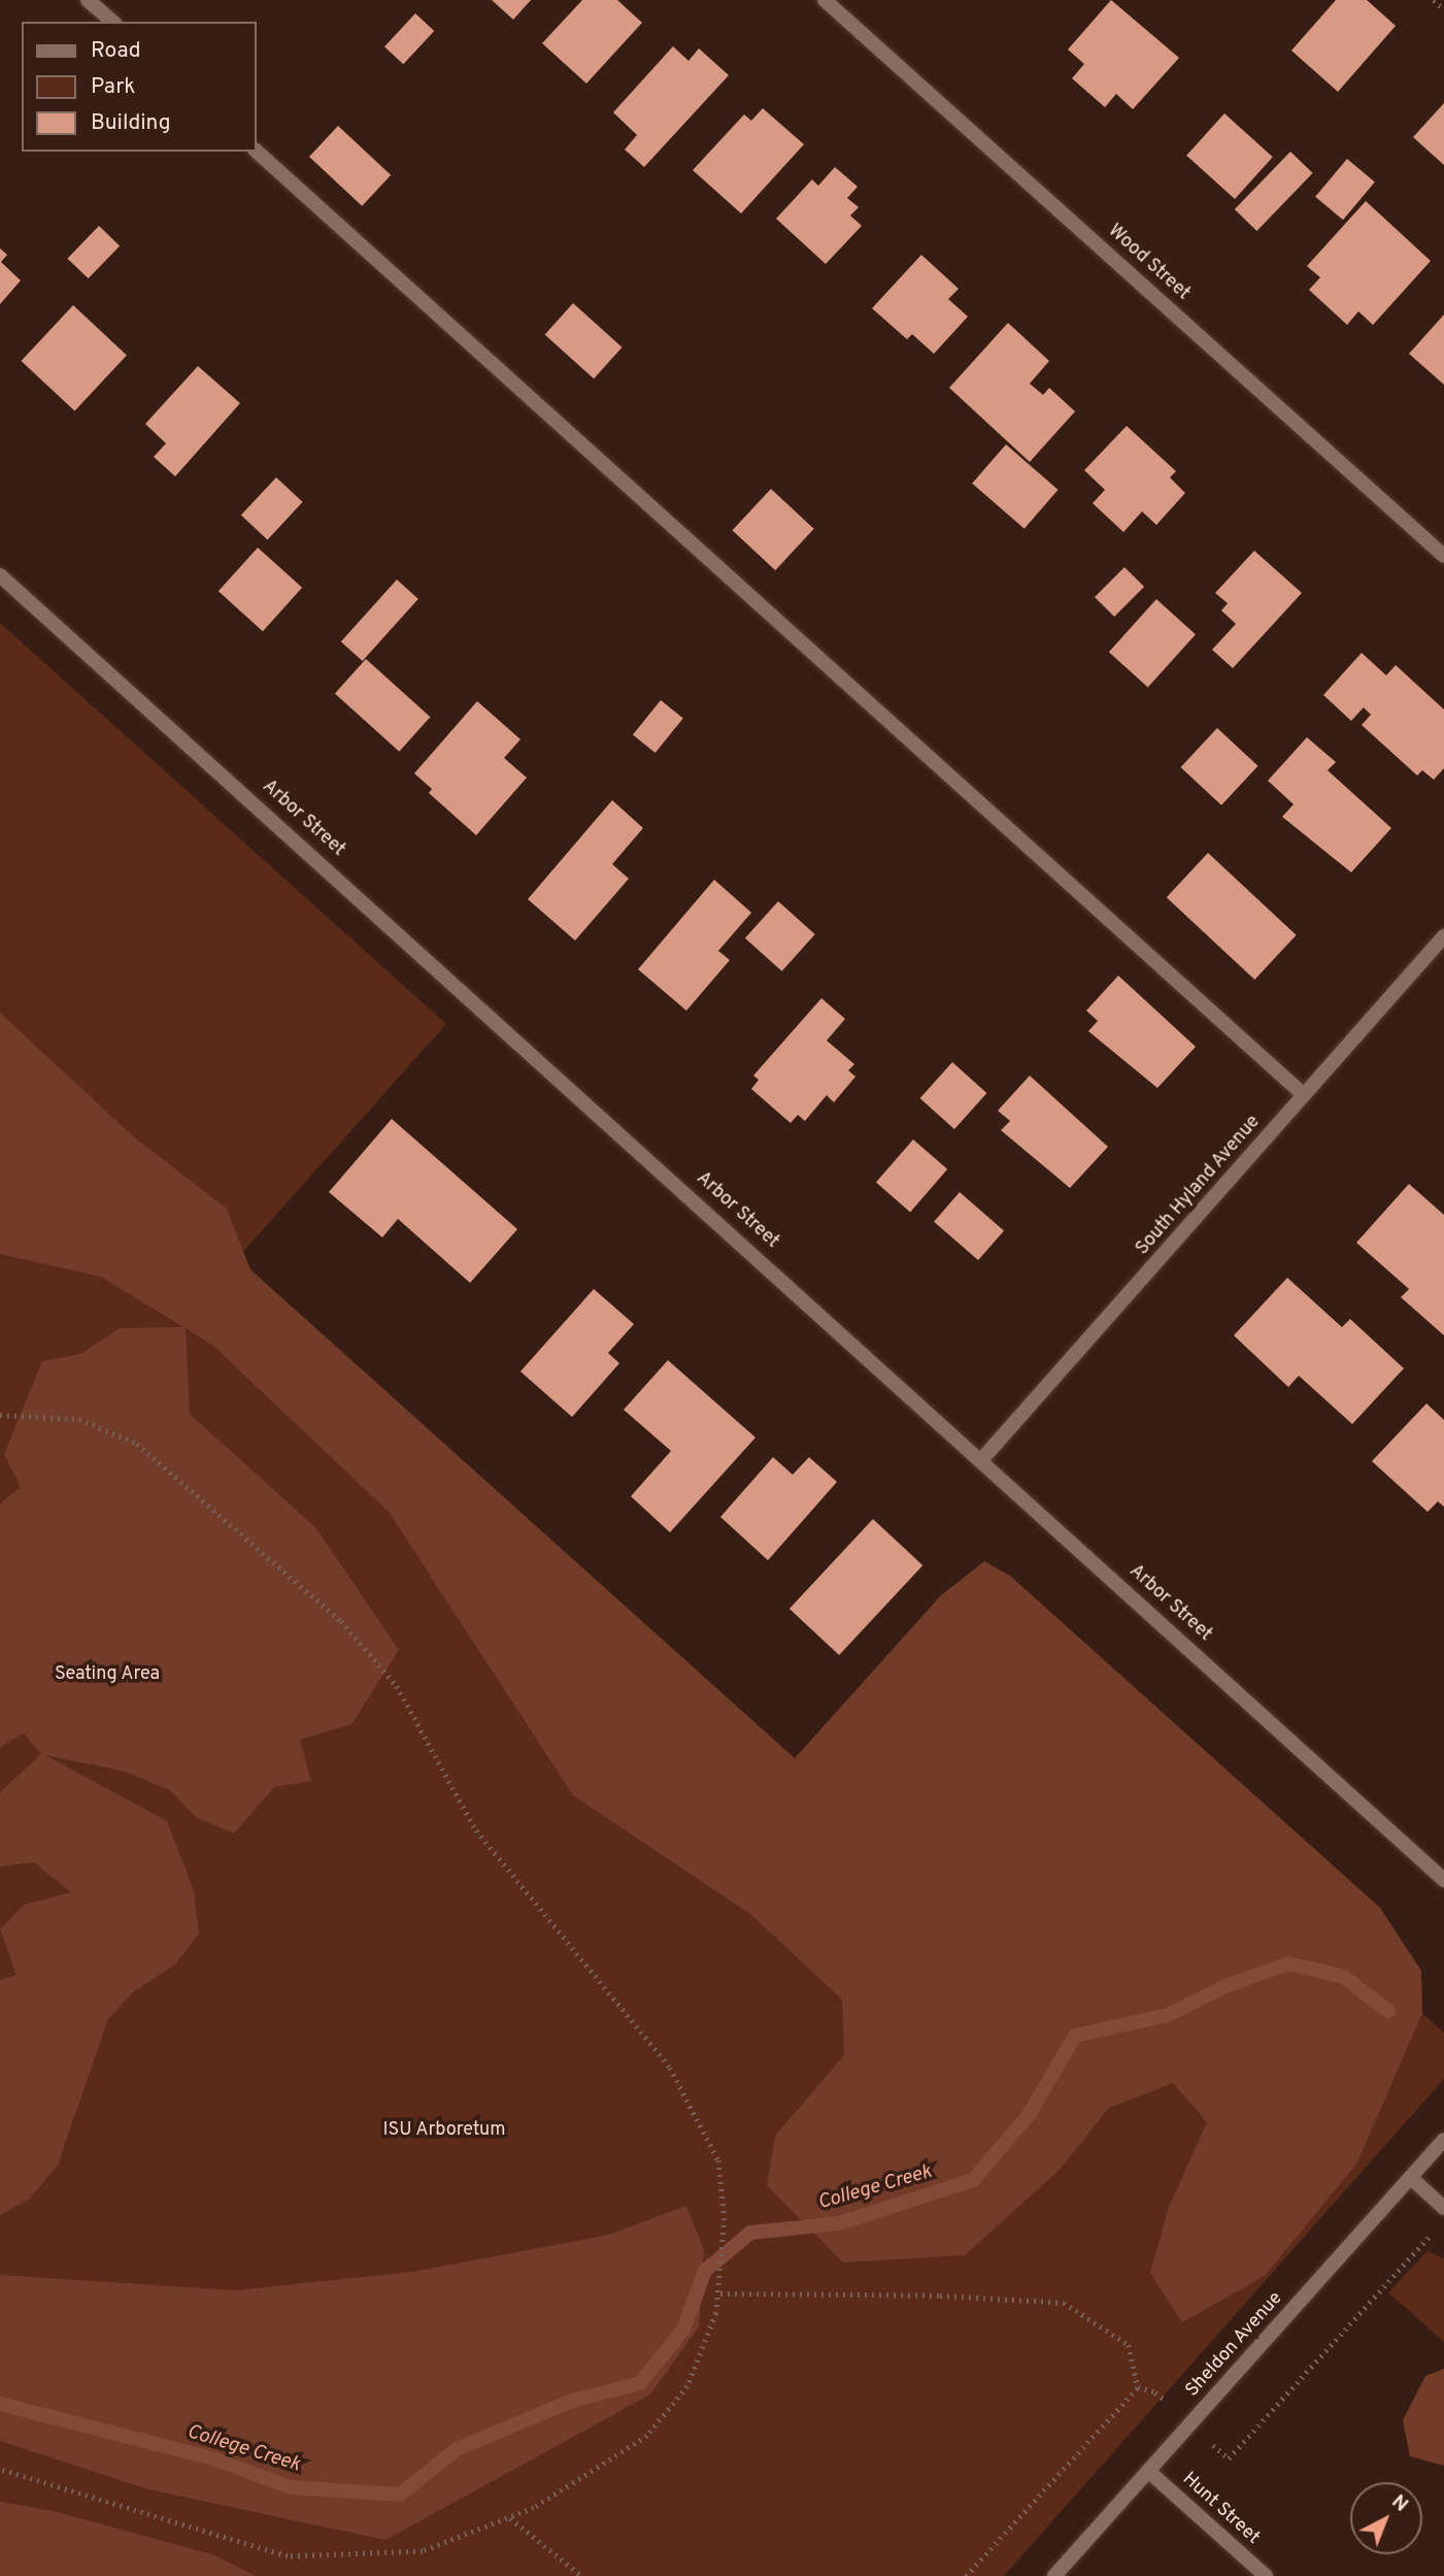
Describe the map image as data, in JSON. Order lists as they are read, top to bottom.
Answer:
{
  "streets": {
    "street": [
      "Wood Street",
      "Arbor Street",
      "South Hyland Avenue",
      "Sheldon Avenue",
      "Hunt Street"
    ]
  },
  "crossings": [
    ["Arbor Street", "South Hyland Avenue"],
    ["Sheldon Avenue", "Hunt Street"]
  ],
  "water": ["College Creek"],
  "parks": ["Seating Area", "ISU Arboretum"],
  "legend": ["Road", "Park", "Building"],
  "north": "top right"
}
